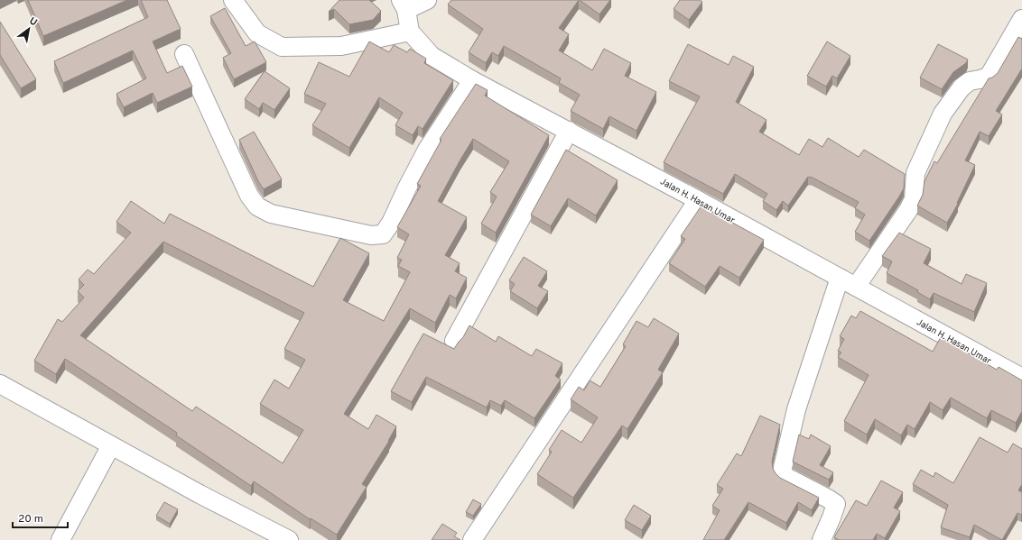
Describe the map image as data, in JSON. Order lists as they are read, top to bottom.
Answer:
{
  "streets": {
    "street": ["Jalan H. Hasan Umar"]
  },
  "scale_bar": "20 m",
  "north": "top right"
}
